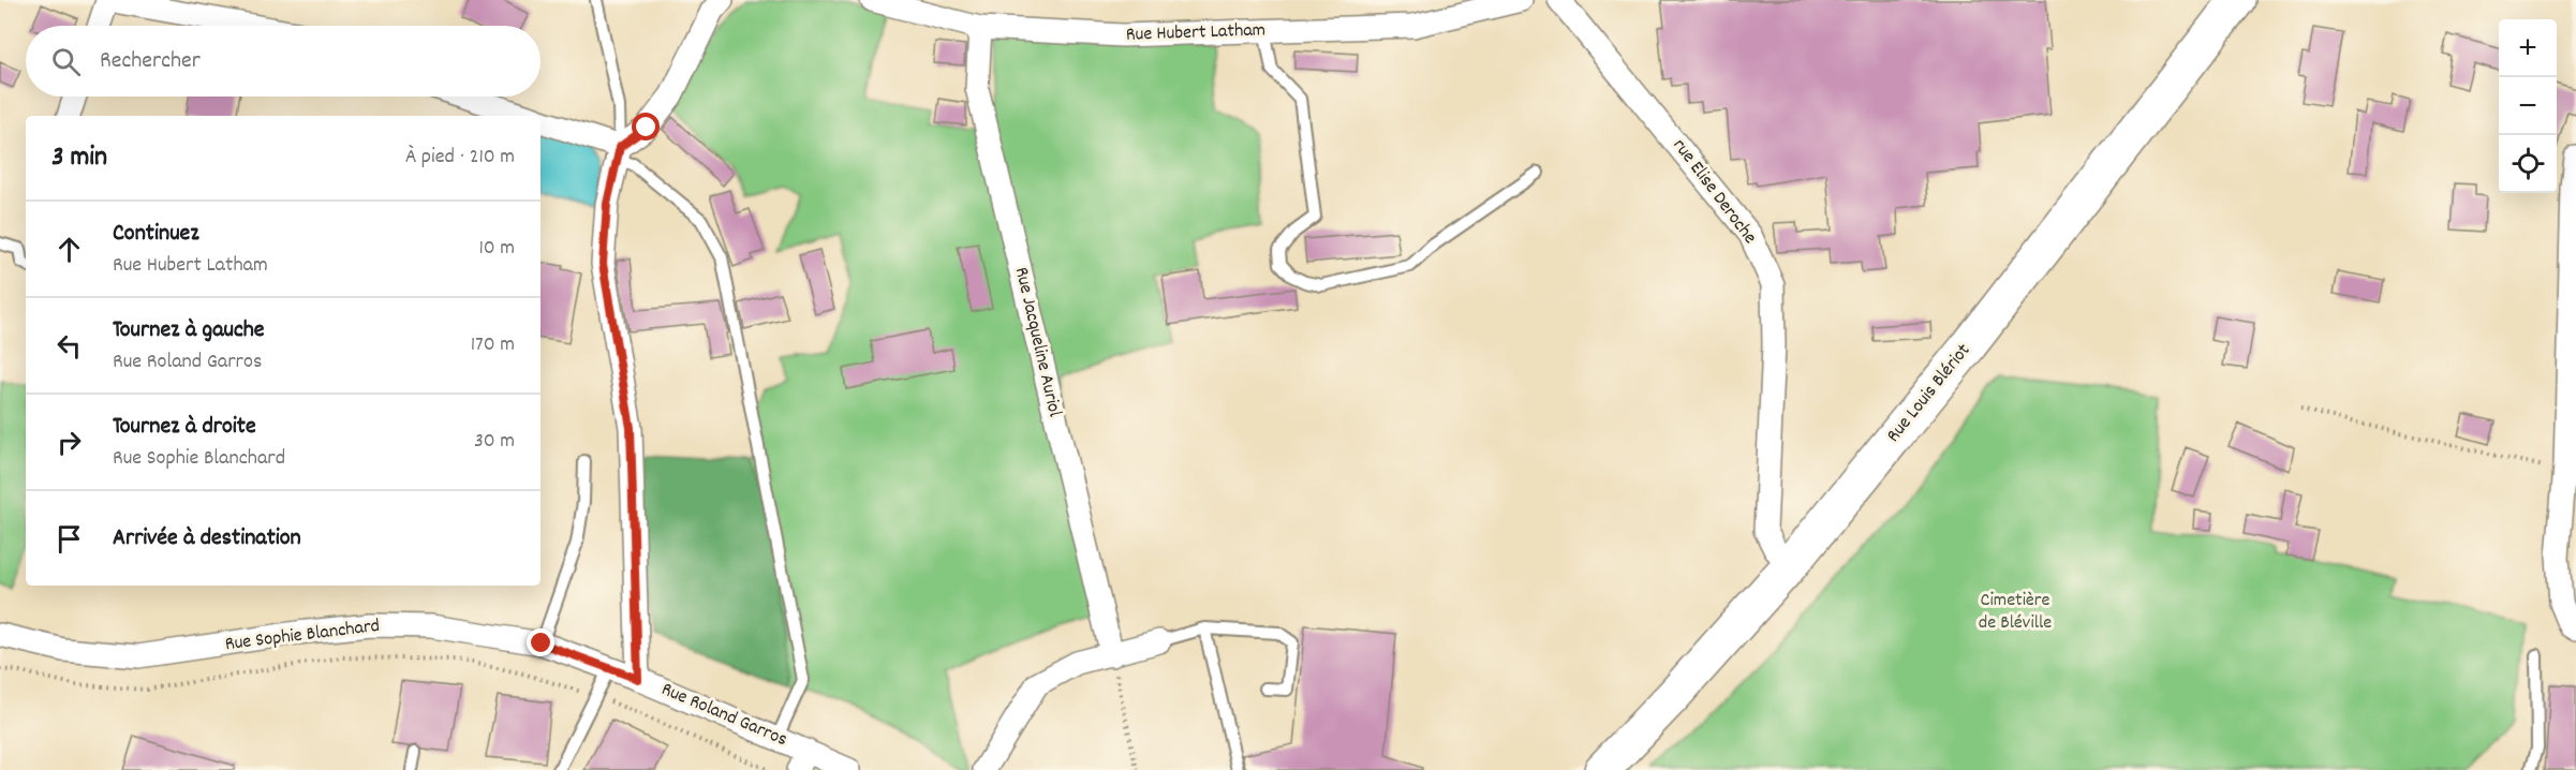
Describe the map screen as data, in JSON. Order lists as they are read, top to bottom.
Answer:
{
  "streets": {
    "main road": ["Rue Louis Blériot"],
    "street": [
      "Rue Hubert Latham",
      "rue Elise Deroche",
      "Rue Jacqueline Auriol",
      "Rue Sophie Blanchard",
      "Rue Roland Garros"
    ]
  },
  "crossings": [
    ["Rue Hubert Latham", "Rue Jacqueline Auriol"],
    ["rue Elise Deroche", "Rue Louis Blériot"],
    ["Rue Sophie Blanchard", "Rue Roland Garros"]
  ],
  "parks": ["Cimetière de Bléville"],
  "page": {
    "map_buttons": ["+", "−"],
    "search": "Rechercher",
    "heading": ["3 min", "À pied · 210 m"],
    "list": [
      ["Continuez", "Rue Hubert Latham", "10 m"],
      ["Tournez à gauche", "Rue Roland Garros", "170 m"],
      ["Tournez à droite", "Rue Sophie Blanchard", "30 m"],
      "Arrivée à destination"
    ]
  }
}
